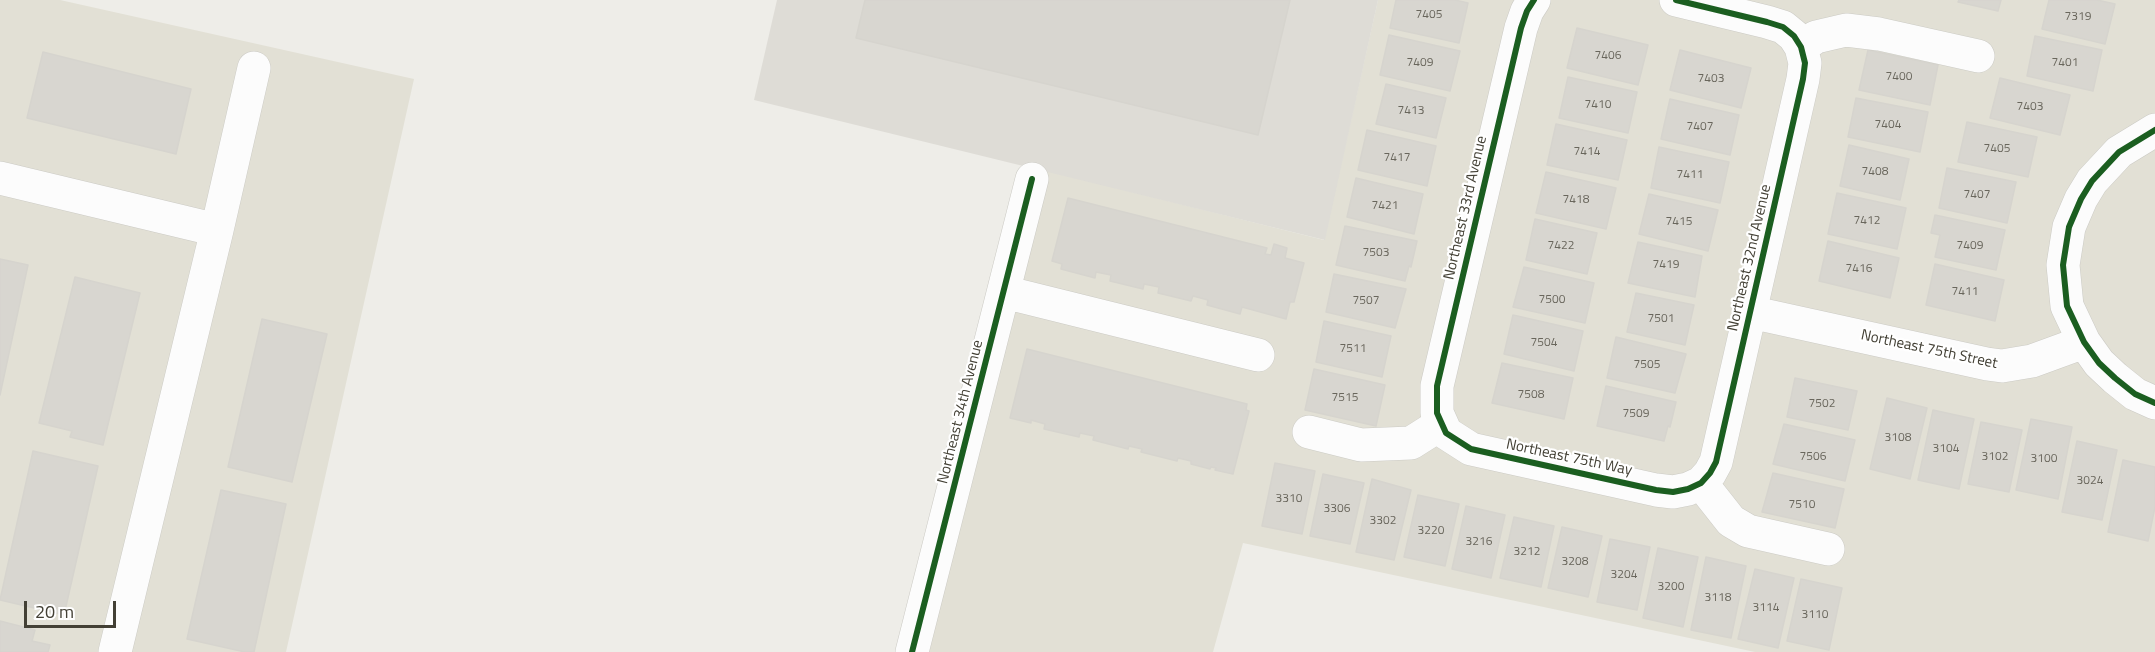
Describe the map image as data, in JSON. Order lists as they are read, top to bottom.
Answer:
{
  "streets": {
    "street": [
      "Northeast 33rd Avenue",
      "Northeast 32nd Avenue",
      "Northeast 75th Street",
      "Northeast 34th Avenue",
      "Northeast 75th Way"
    ]
  },
  "crossings": [
    ["Northeast 33rd Avenue", "Northeast 75th Way"],
    ["Northeast 32nd Avenue", "Northeast 75th Street"],
    ["Northeast 32nd Avenue", "Northeast 75th Way"]
  ],
  "house_numbers": [
    "7405",
    "7319",
    "7406",
    "7409",
    "7401",
    "7400",
    "7403",
    "7410",
    "7403",
    "7413",
    "7404",
    "7407",
    "7405",
    "7414",
    "7417",
    "7408",
    "7411",
    "7407",
    "7418",
    "7421",
    "7412",
    "7415",
    "7422",
    "7409",
    "7503",
    "7419",
    "7416",
    "7411",
    "7500",
    "7507",
    "7501",
    "7504",
    "7511",
    "7505",
    "7508",
    "7515",
    "7502",
    "7509",
    "3108",
    "3104",
    "7506",
    "3102",
    "3100",
    "3024",
    "3310",
    "7510",
    "3306",
    "3302",
    "3220",
    "3216",
    "3212",
    "3208",
    "3204",
    "3200",
    "3118",
    "3114",
    "3110"
  ],
  "scale_bar": "20 m"
}
